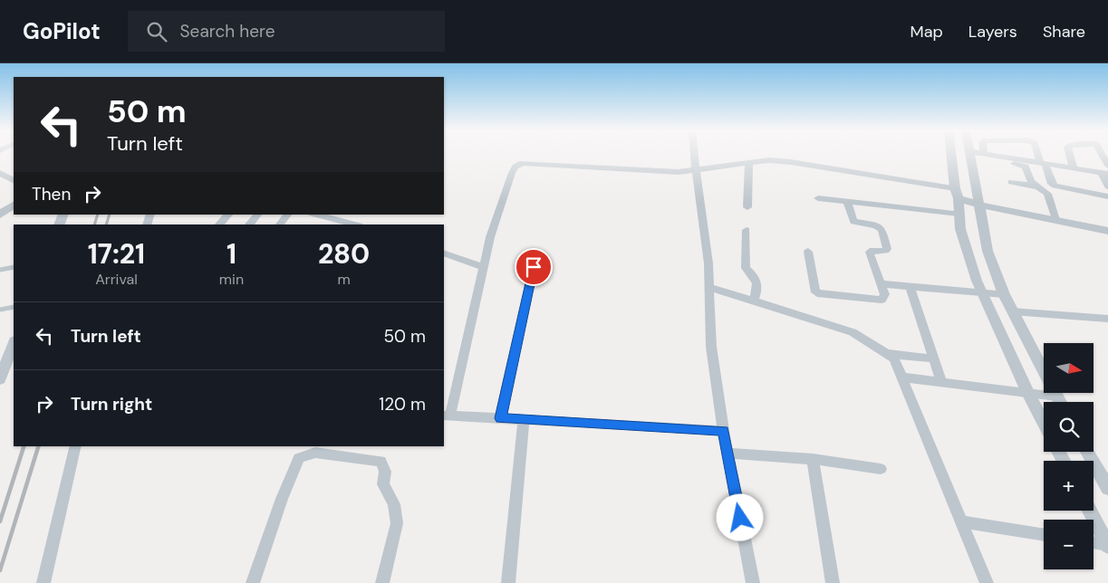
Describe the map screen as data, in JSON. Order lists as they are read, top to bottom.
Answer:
{
  "north": "right",
  "page": {
    "header": "GoPilot",
    "search": "Search here",
    "nav": ["Map", "Layers", "Share"],
    "turn": ["50 m", "Turn left"],
    "then": "Then",
    "eta": [
      "17:21",
      "Arrival",
      "1",
      "min",
      "280",
      "m"
    ],
    "list": [
      {
        "name": "Turn left",
        "value": "50 m"
      },
      {
        "name": "Turn right",
        "value": "120 m"
      }
    ],
    "map_buttons": ["+", "−"]
  }
}
